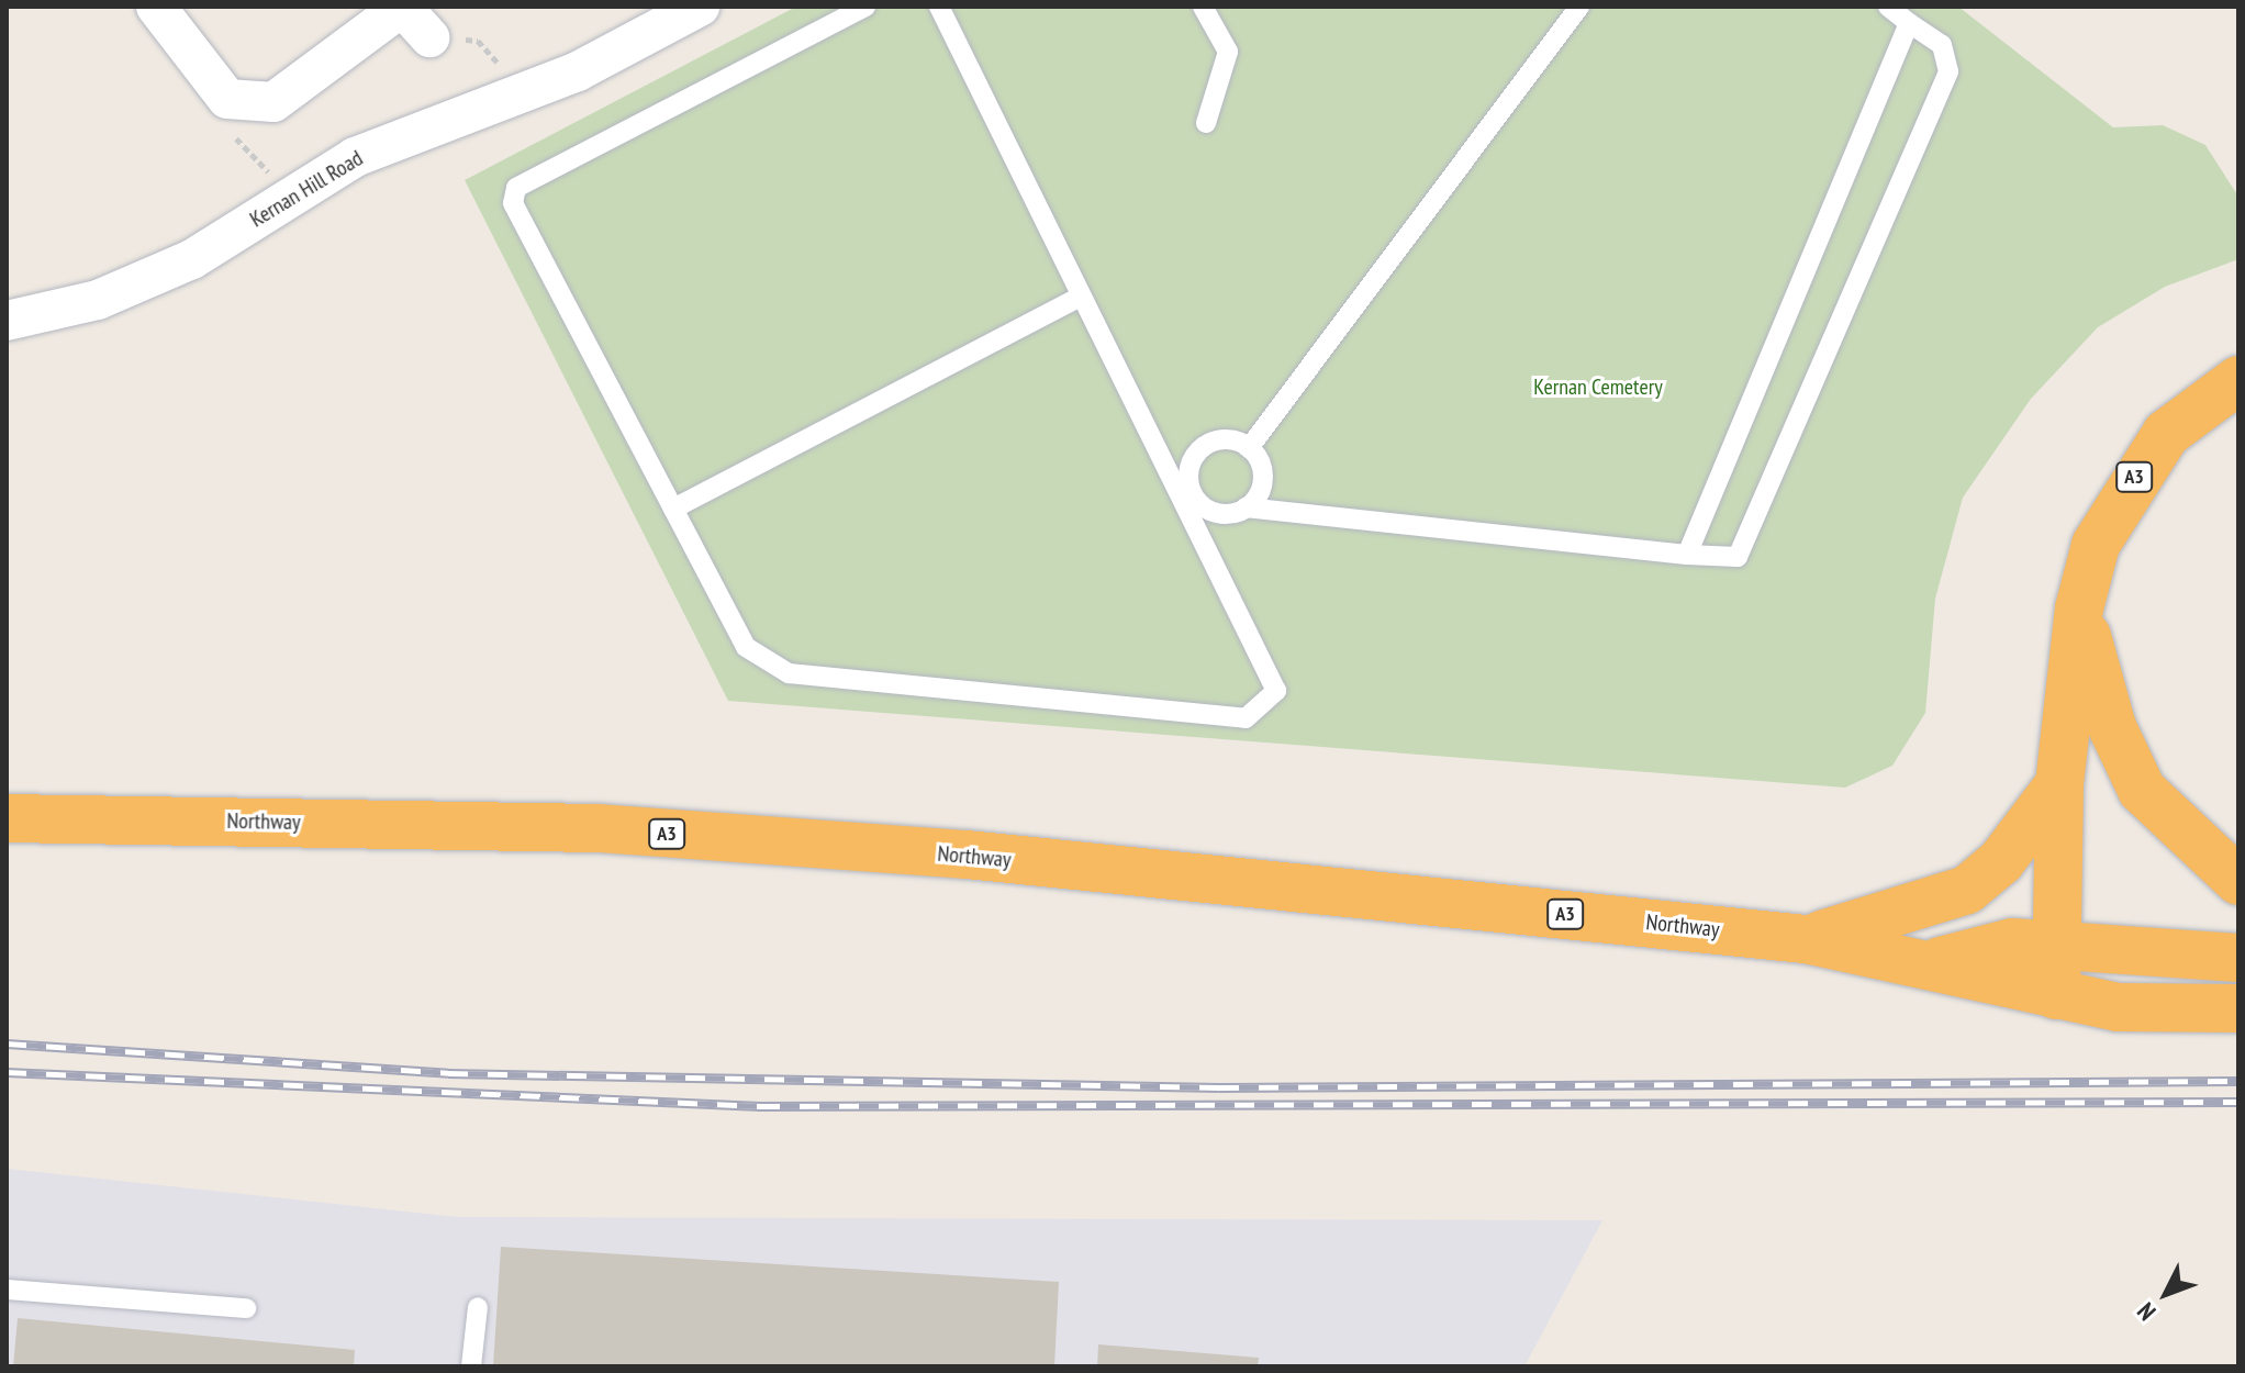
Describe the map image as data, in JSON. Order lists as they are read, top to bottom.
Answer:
{
  "streets": {
    "highway": ["A3", "Northway"],
    "street": ["Kernan Hill Road"]
  },
  "crossings": [
    ["A3", "Northway"]
  ],
  "parks": ["Kernan Cemetery"],
  "north": "bottom left"
}
